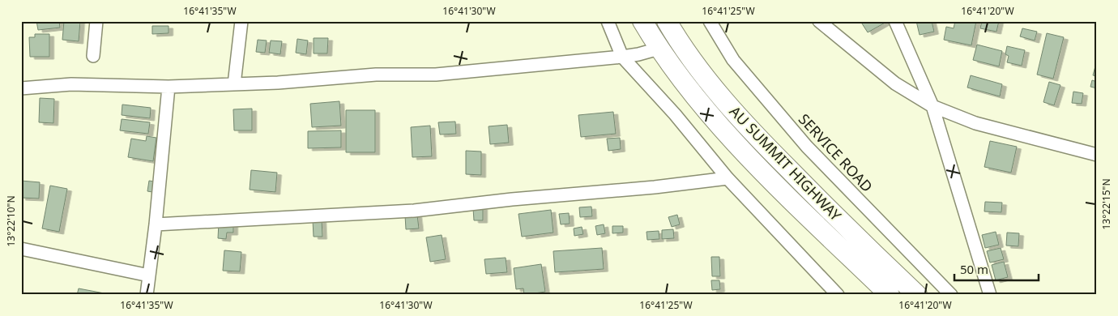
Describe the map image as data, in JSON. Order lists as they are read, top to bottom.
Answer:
{
  "streets": {
    "main road": ["AU SUMMIT HIGHWAY"],
    "street": ["SERVICE ROAD"]
  },
  "scale_bar": "50 m",
  "coordinates": [
    "16°41'35\"W",
    "16°41'30\"W",
    "16°41'25\"W",
    "16°41'20\"W",
    "13°22'15\"N",
    "13°22'10\"N"
  ]
}
